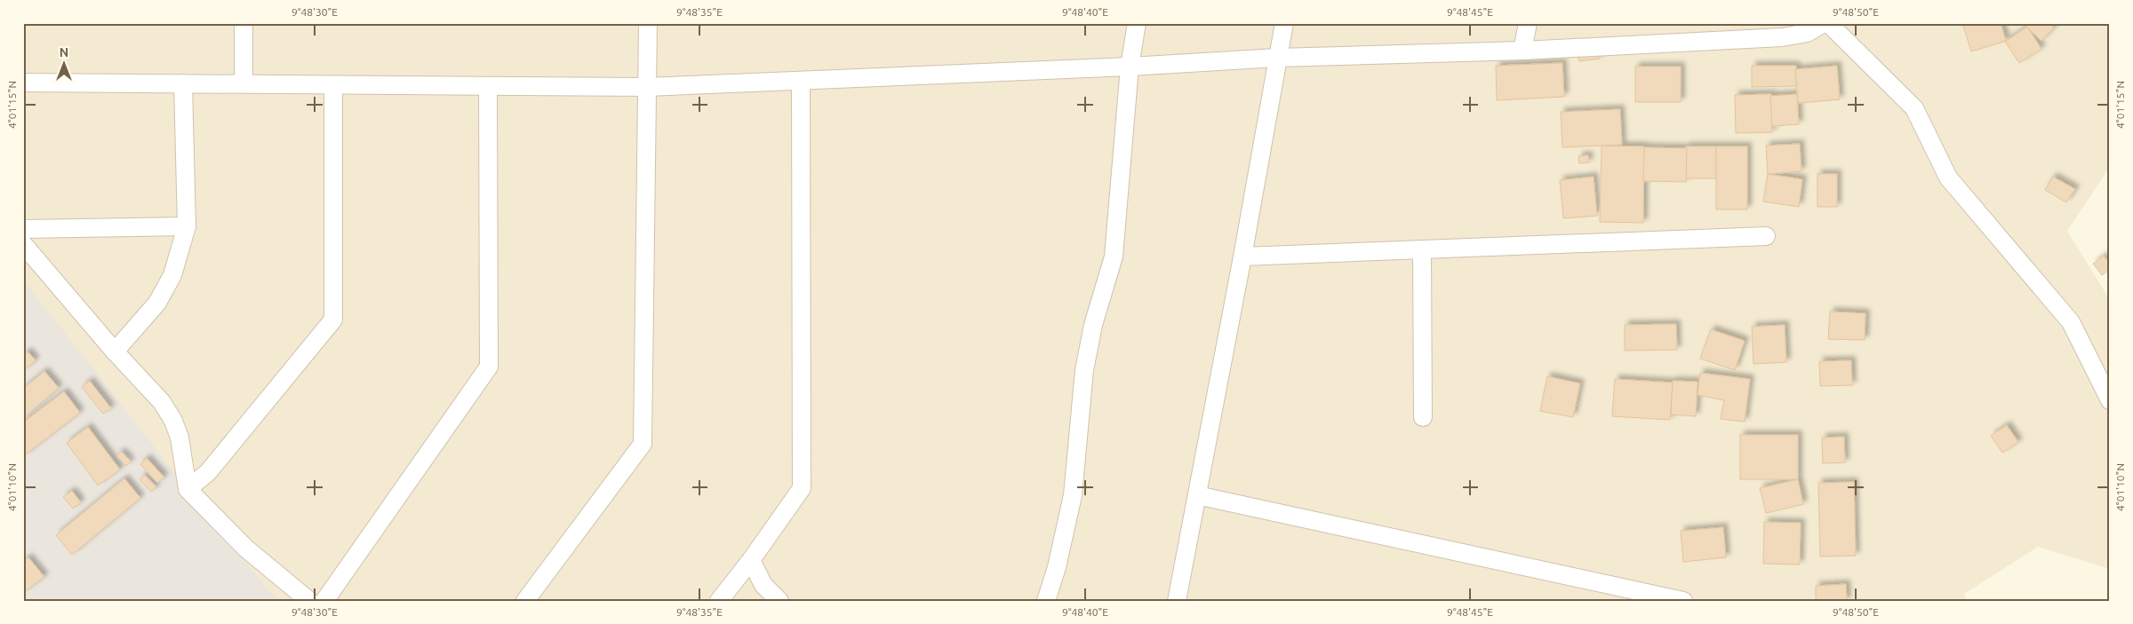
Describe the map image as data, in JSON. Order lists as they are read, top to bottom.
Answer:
{
  "north": "top",
  "coordinates": [
    "9°48'30\"E",
    "9°48'35\"E",
    "9°48'40\"E",
    "9°48'45\"E",
    "9°48'50\"E",
    "4°01'15\"N",
    "4°01'10\"N"
  ]
}
